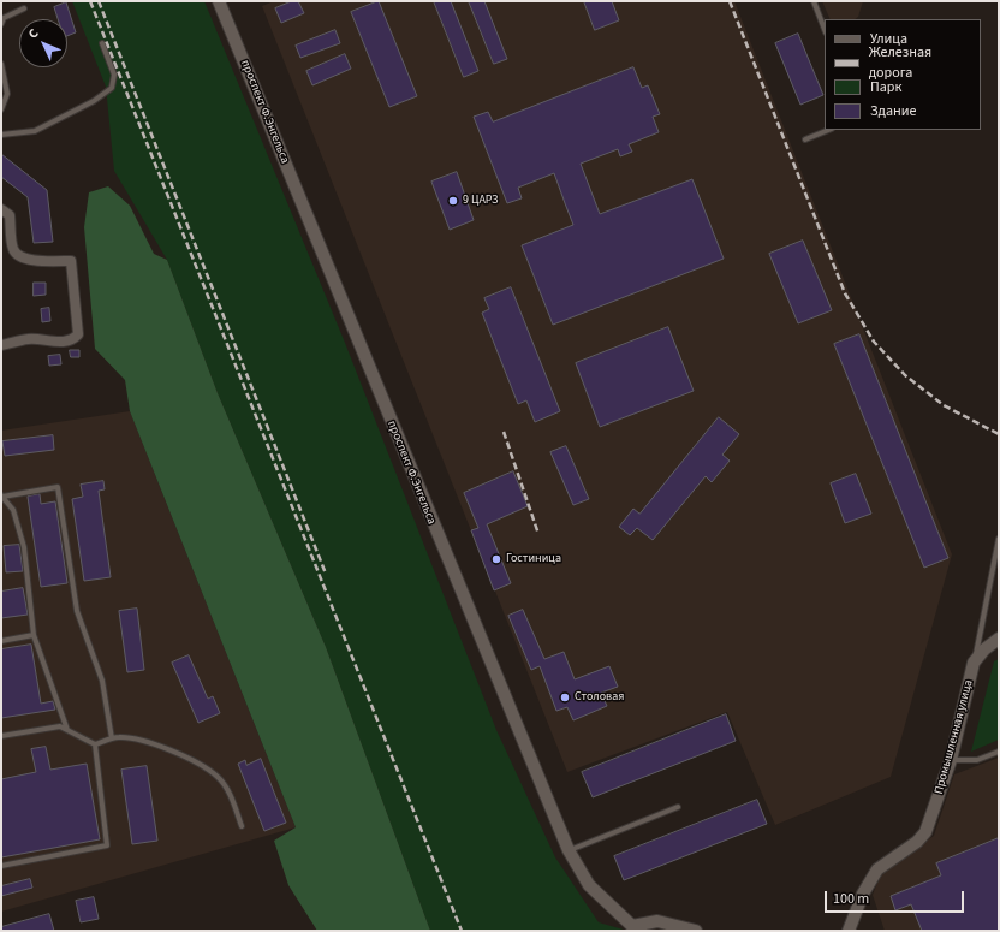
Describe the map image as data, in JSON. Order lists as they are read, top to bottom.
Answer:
{
  "streets": {
    "street": ["проспект Ф.Энгельса", "Промышленная улица"]
  },
  "places": ["9 ЦАРЗ", "Гостиница", "Столовая"],
  "legend": [
    "Улица",
    "Железная дорога",
    "Парк",
    "Здание"
  ],
  "scale_bar": "100 m",
  "north": "top left"
}
